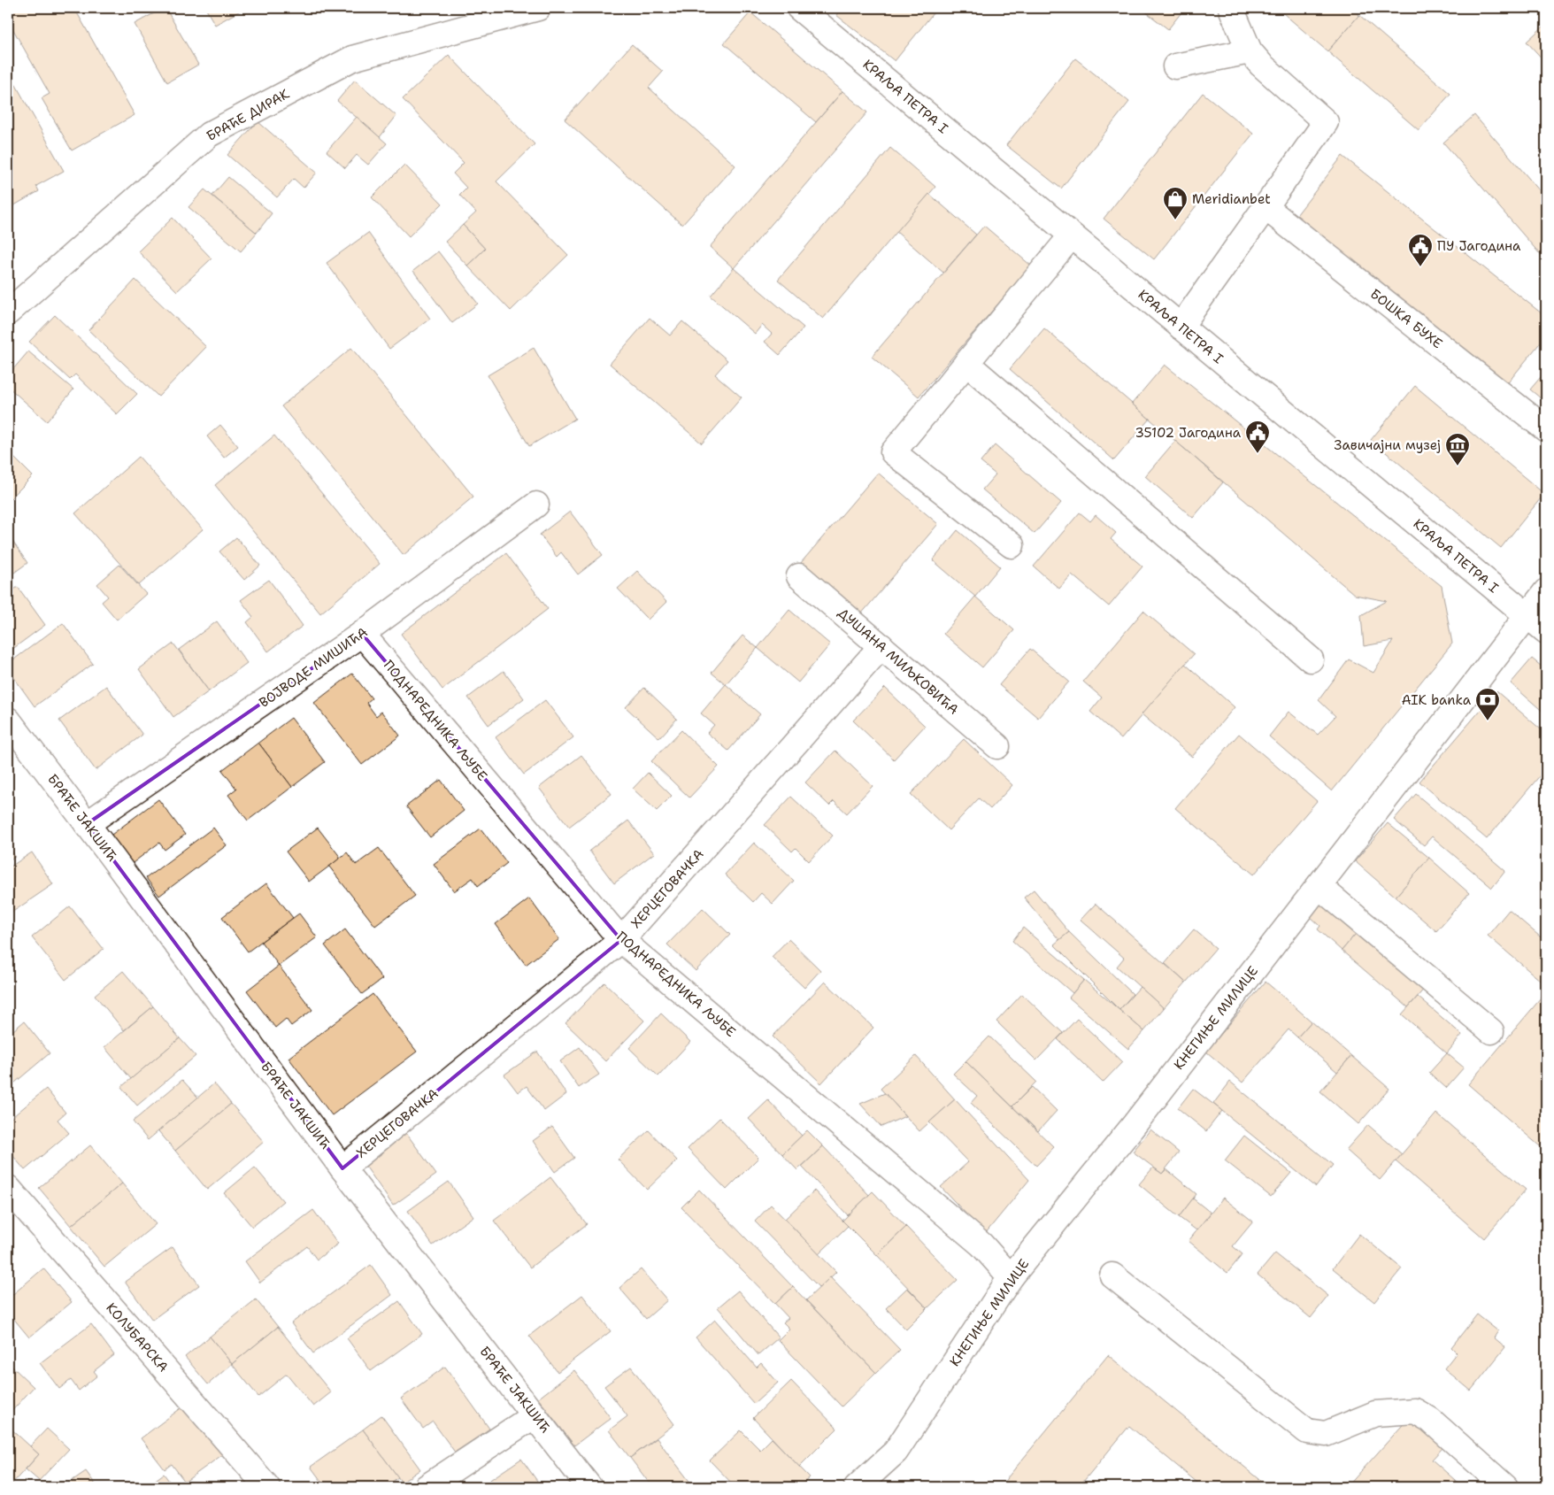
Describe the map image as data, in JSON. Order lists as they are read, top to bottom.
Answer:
{
  "streets": {
    "street": [
      "КРАЉА ПЕТРА I",
      "БРАЋЕ ДИРАК",
      "БОШКА БУХЕ",
      "ДУШАНА МИЉКОВИЋА",
      "ВОЈВОДЕ МИШИЋА",
      "ПОДНАРЕДНИКА ЉУБЕ",
      "БРАЋЕ ЈАКШИЋ",
      "ХЕРЦЕГОВАЧКА",
      "КНЕГИЊЕ МИЛИЦЕ",
      "КОЛУБАРСКА"
    ]
  },
  "crossings": [
    ["КРАЉА ПЕТРА I", "КНЕГИЊЕ МИЛИЦЕ"],
    ["ДУШАНА МИЉКОВИЋА", "ХЕРЦЕГОВАЧКА"],
    ["ВОЈВОДЕ МИШИЋА", "ПОДНАРЕДНИКА ЉУБЕ"],
    ["ВОЈВОДЕ МИШИЋА", "БРАЋЕ ЈАКШИЋ"],
    ["ПОДНАРЕДНИКА ЉУБЕ", "ХЕРЦЕГОВАЧКА"],
    ["ПОДНАРЕДНИКА ЉУБЕ", "КНЕГИЊЕ МИЛИЦЕ"],
    ["БРАЋЕ ЈАКШИЋ", "ХЕРЦЕГОВАЧКА"]
  ],
  "places": {
    "shop": ["Meridianbet"],
    "public building": ["ПУ Јагодина", "35102 Јагодина"],
    "museum": ["Завичајни музеј"],
    "bank": ["AIK banka"]
  }
}
